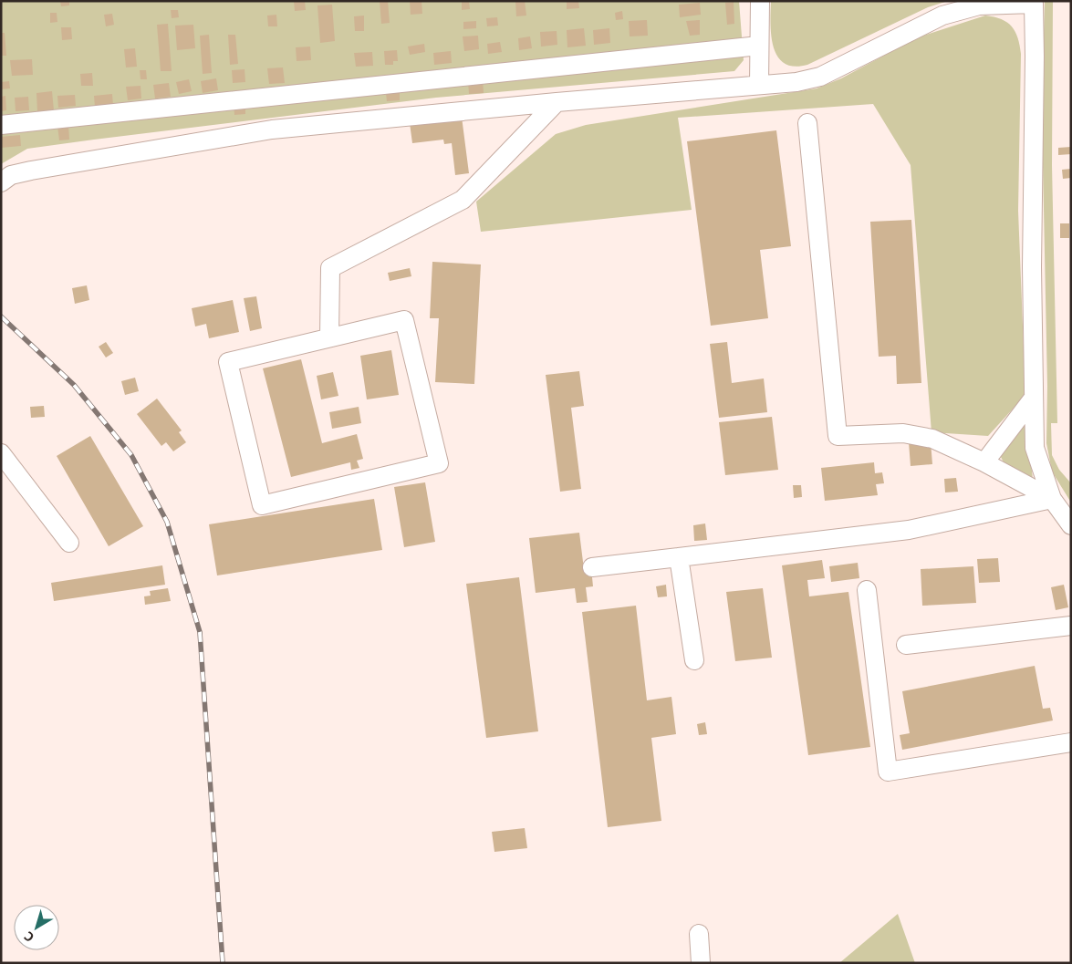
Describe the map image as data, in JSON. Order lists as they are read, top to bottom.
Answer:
{
  "north": "bottom left"
}
